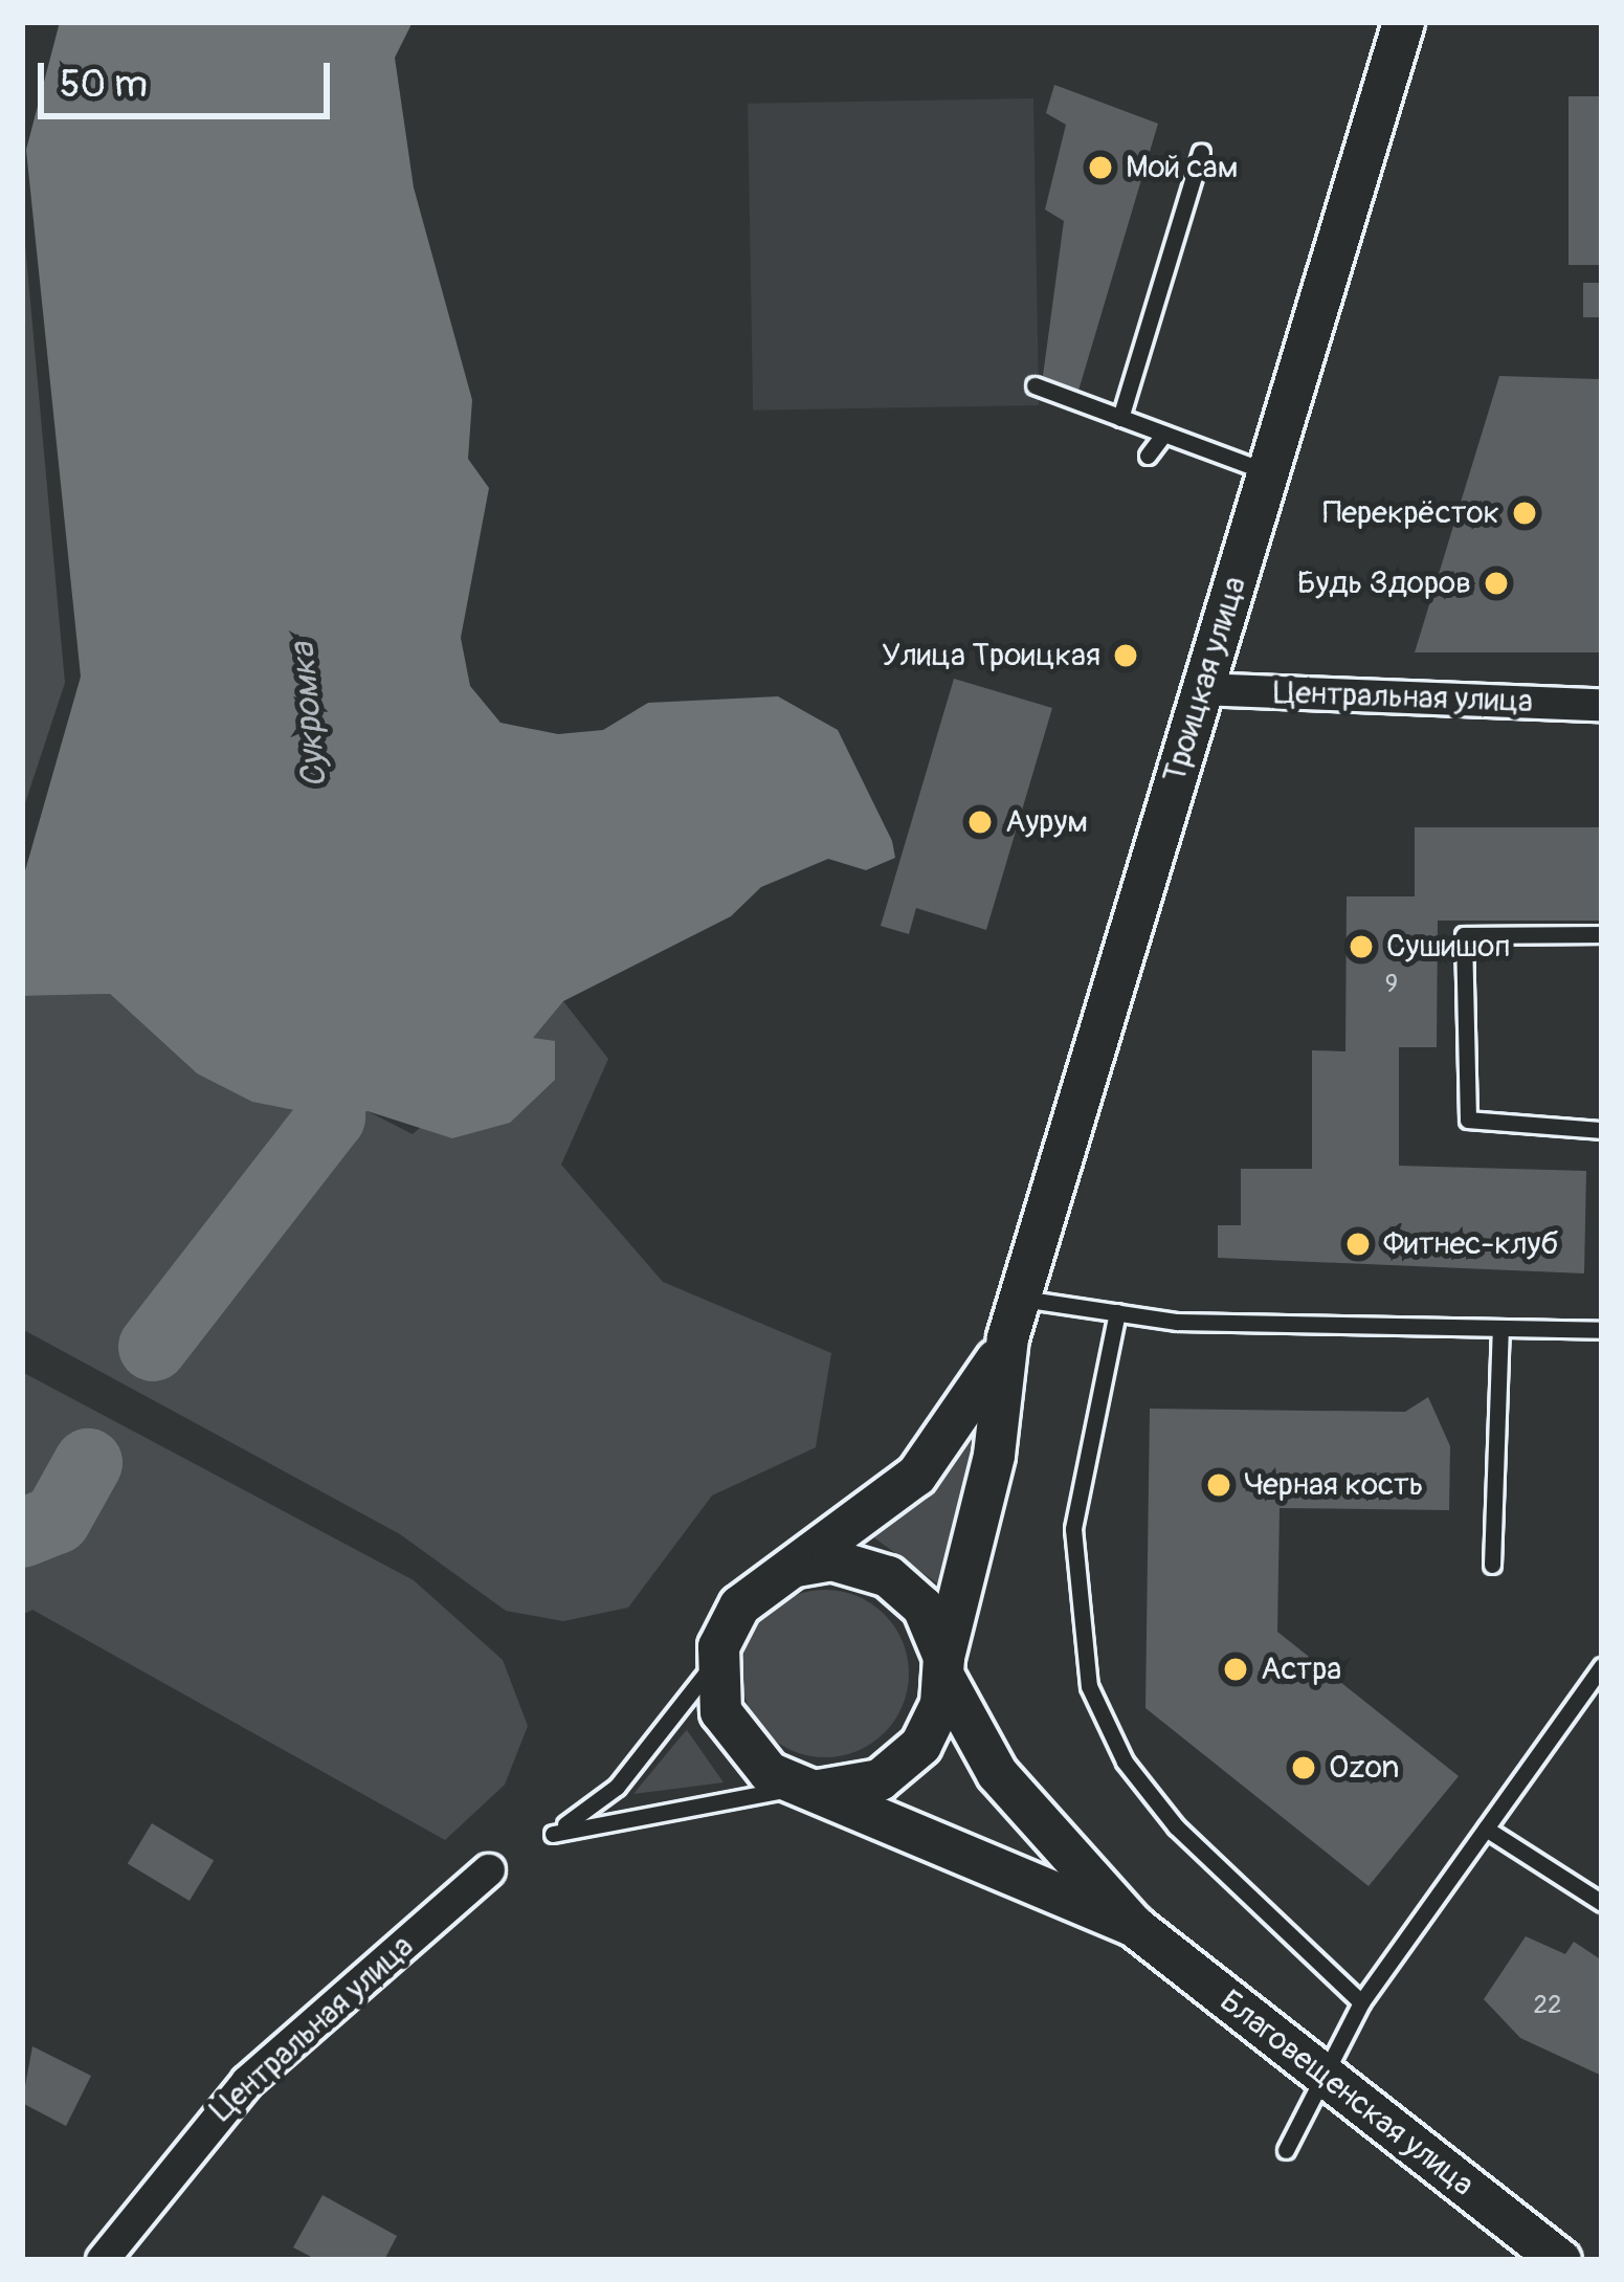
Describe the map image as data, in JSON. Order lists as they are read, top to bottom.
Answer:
{
  "streets": {
    "street": ["Троицкая улица", "Центральная улица", "Благовещенская улица"]
  },
  "crossings": [
    ["Троицкая улица", "Центральная улица"]
  ],
  "water": ["Сукромка"],
  "places": [
    "Мой сам",
    "Перекрёсток",
    "Будь Здоров",
    "Улица Троицкая",
    "Аурум",
    "Сушишоп",
    "Фитнес-клуб",
    "Черная кость",
    "Астра",
    "Ozon"
  ],
  "house_numbers": ["9", "22"],
  "scale_bar": "50 m"
}
